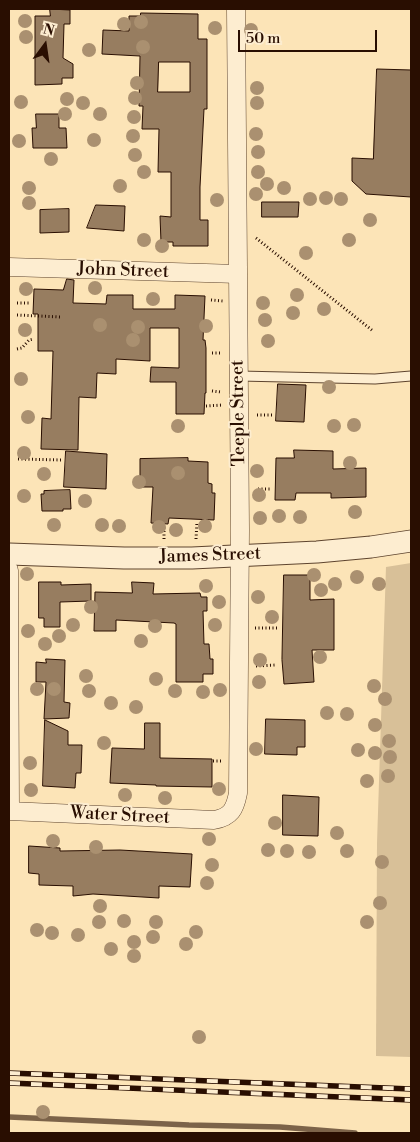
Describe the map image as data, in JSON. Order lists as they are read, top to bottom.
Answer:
{
  "streets": {
    "street": [
      "John Street",
      "Teeple Street",
      "James Street",
      "Water Street"
    ]
  },
  "crossings": [
    ["John Street", "Teeple Street"],
    ["Teeple Street", "James Street"],
    ["Teeple Street", "Water Street"]
  ],
  "scale_bar": "50 m",
  "north": "top"
}
